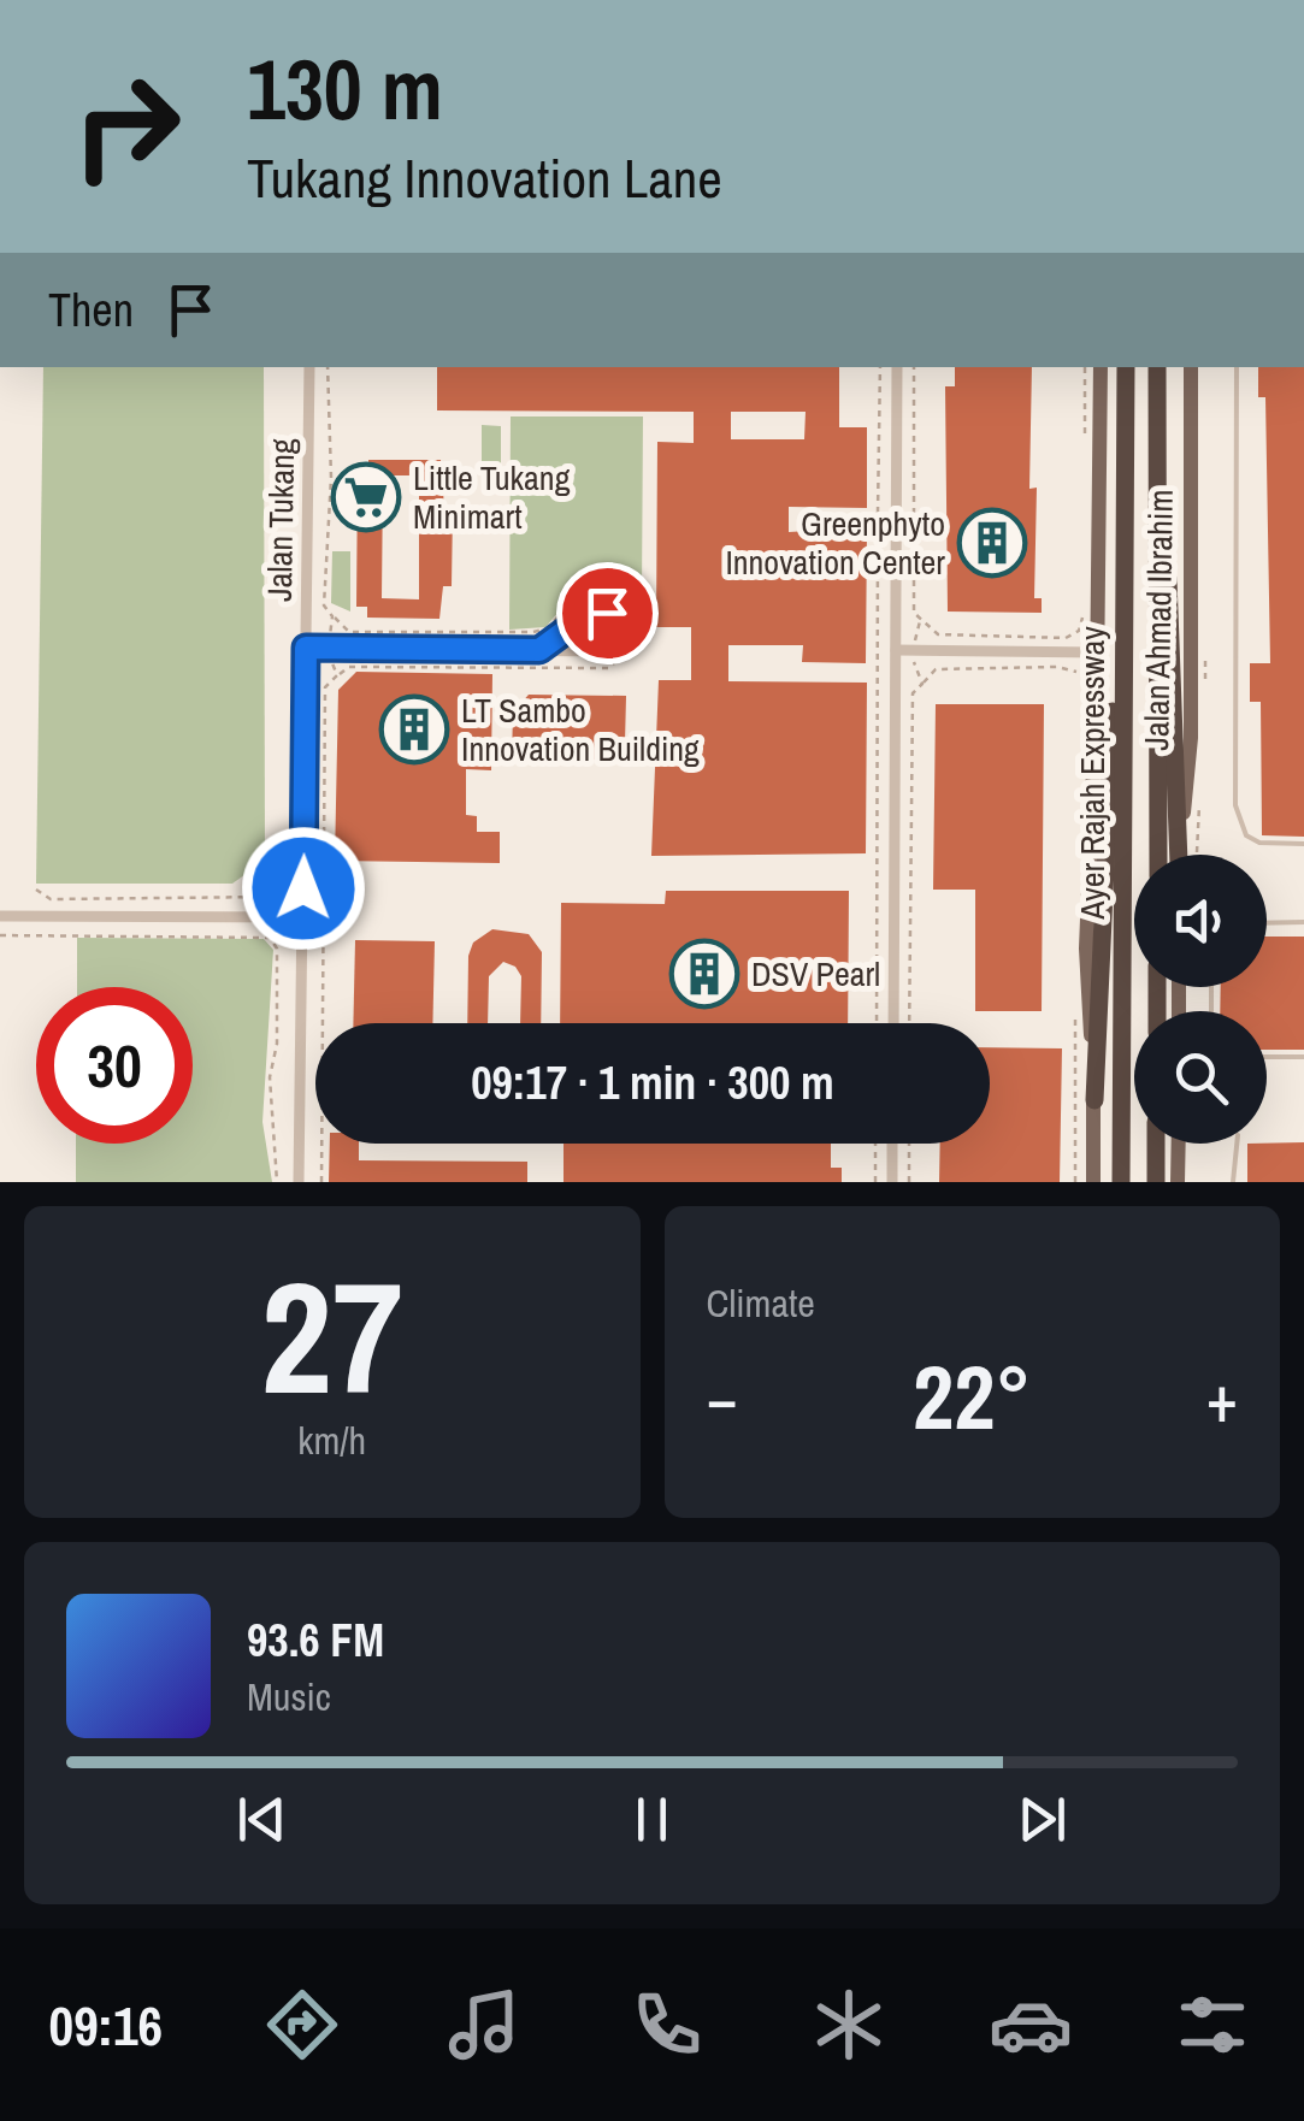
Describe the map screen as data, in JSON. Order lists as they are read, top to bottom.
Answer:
{
  "streets": {
    "highway": ["Ayer Rajah Expressway"],
    "main road": ["Jalan Ahmad Ibrahim"],
    "street": ["Jalan Tukang"]
  },
  "places": {
    "supermarket": ["Little Tukang Minimart"],
    "building": ["Greenphyto Innovation Center", "LT Sambo Innovation Building", "DSV Pearl"]
  },
  "page": {
    "turn": ["130 m", "Tukang Innovation Lane"],
    "then": "Then",
    "limit": "30",
    "trip": "09:17 · 1 min · 300 m",
    "tile": [
      ["27", "km/h"],
      "Climate"
    ],
    "heat": ["−", "22°", "+"],
    "song": ["93.6 FM", "Music"],
    "tabs": "09:16"
  }
}
